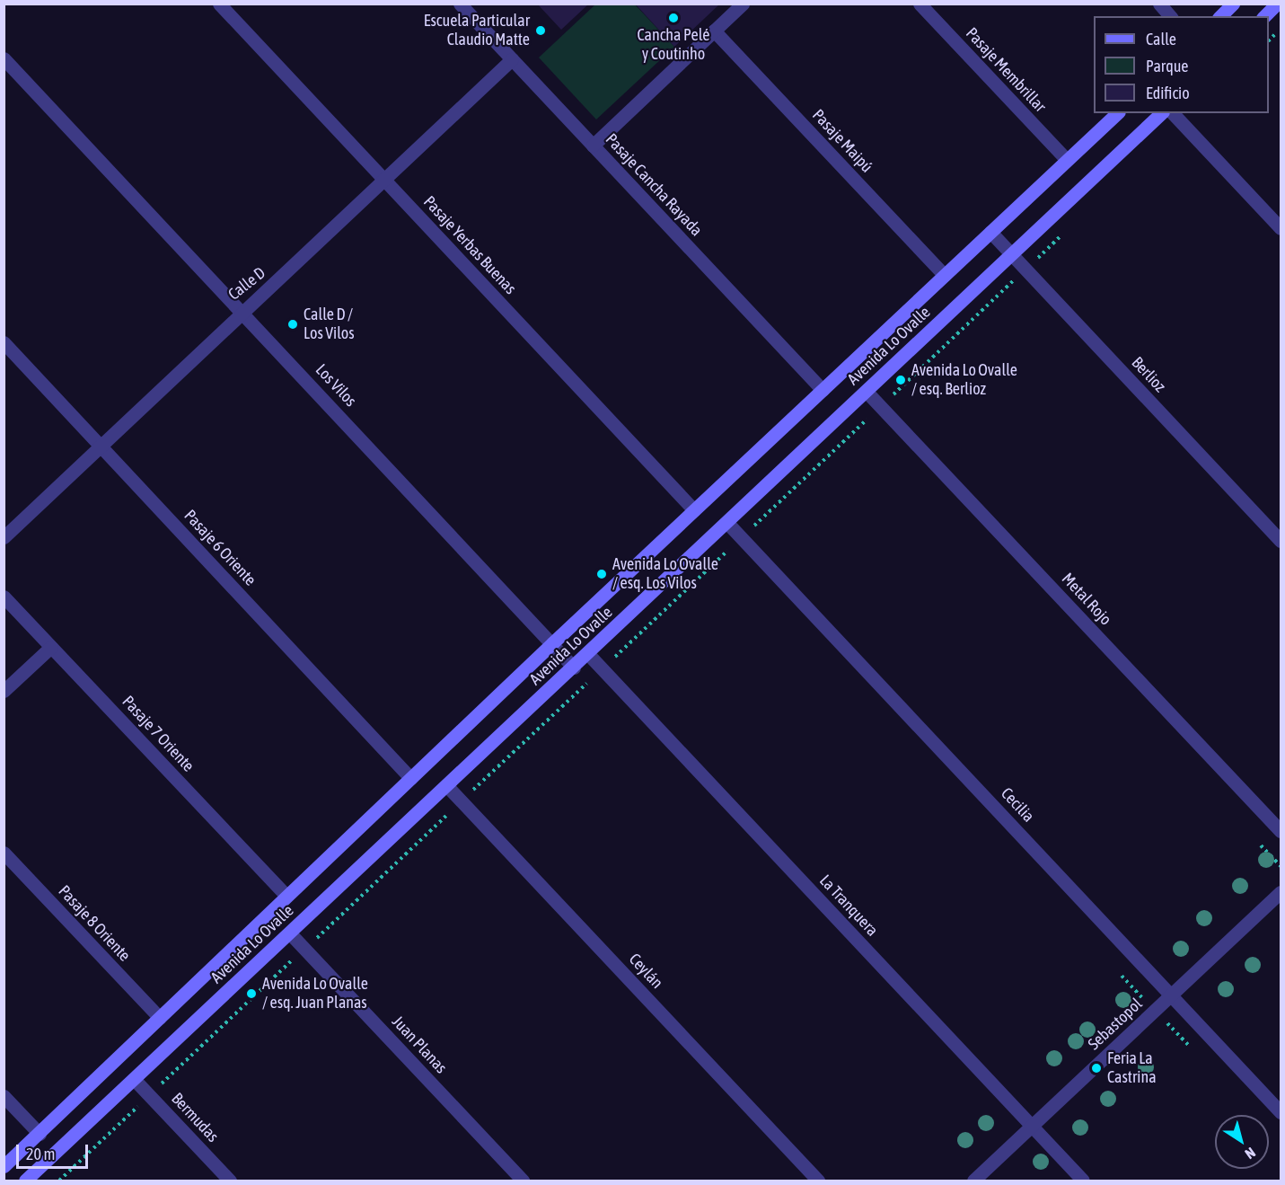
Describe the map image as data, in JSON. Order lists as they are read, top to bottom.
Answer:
{
  "streets": {
    "main road": ["Avenida Lo Ovalle"],
    "street": [
      "Pasaje Membrillar",
      "Pasaje Maipú",
      "Pasaje Cancha Rayada",
      "Pasaje Yerbas Buenas",
      "Calle D",
      "Berlioz",
      "Los Vilos",
      "Pasaje 6 Oriente",
      "Metal Rojo",
      "Pasaje 7 Oriente",
      "Cecilia",
      "La Tranquera",
      "Pasaje 8 Oriente",
      "Ceylán",
      "Sebastopol",
      "Juan Planas",
      "Bermudas"
    ]
  },
  "crossings": [
    ["Pasaje Membrillar", "Avenida Lo Ovalle"],
    ["Pasaje Maipú", "Avenida Lo Ovalle"],
    ["Pasaje Cancha Rayada", "Calle D"],
    ["Pasaje Cancha Rayada", "Avenida Lo Ovalle"],
    ["Pasaje Yerbas Buenas", "Calle D"],
    ["Pasaje Yerbas Buenas", "Avenida Lo Ovalle"],
    ["Calle D", "Los Vilos"],
    ["Calle D", "Pasaje 6 Oriente"],
    ["Avenida Lo Ovalle", "Berlioz"],
    ["Avenida Lo Ovalle", "Los Vilos"],
    ["Avenida Lo Ovalle", "Pasaje 6 Oriente"],
    ["Avenida Lo Ovalle", "Metal Rojo"],
    ["Avenida Lo Ovalle", "Pasaje 7 Oriente"],
    ["Avenida Lo Ovalle", "Cecilia"],
    ["Avenida Lo Ovalle", "La Tranquera"],
    ["Avenida Lo Ovalle", "Pasaje 8 Oriente"],
    ["Avenida Lo Ovalle", "Ceylán"],
    ["Avenida Lo Ovalle", "Juan Planas"],
    ["Avenida Lo Ovalle", "Bermudas"],
    ["Cecilia", "Sebastopol"],
    ["La Tranquera", "Sebastopol"]
  ],
  "places": [
    "Cancha Pelé y Coutinho",
    "Escuela Particular Claudio Matte",
    "Calle D / Los Vilos",
    "Avenida Lo Ovalle / esq. Berlioz",
    "Avenida Lo Ovalle / esq. Los Vilos",
    "Avenida Lo Ovalle / esq. Juan Planas",
    "Feria La Castrina"
  ],
  "legend": ["Calle", "Parque", "Edificio"],
  "scale_bar": "20 m",
  "north": "bottom right"
}
